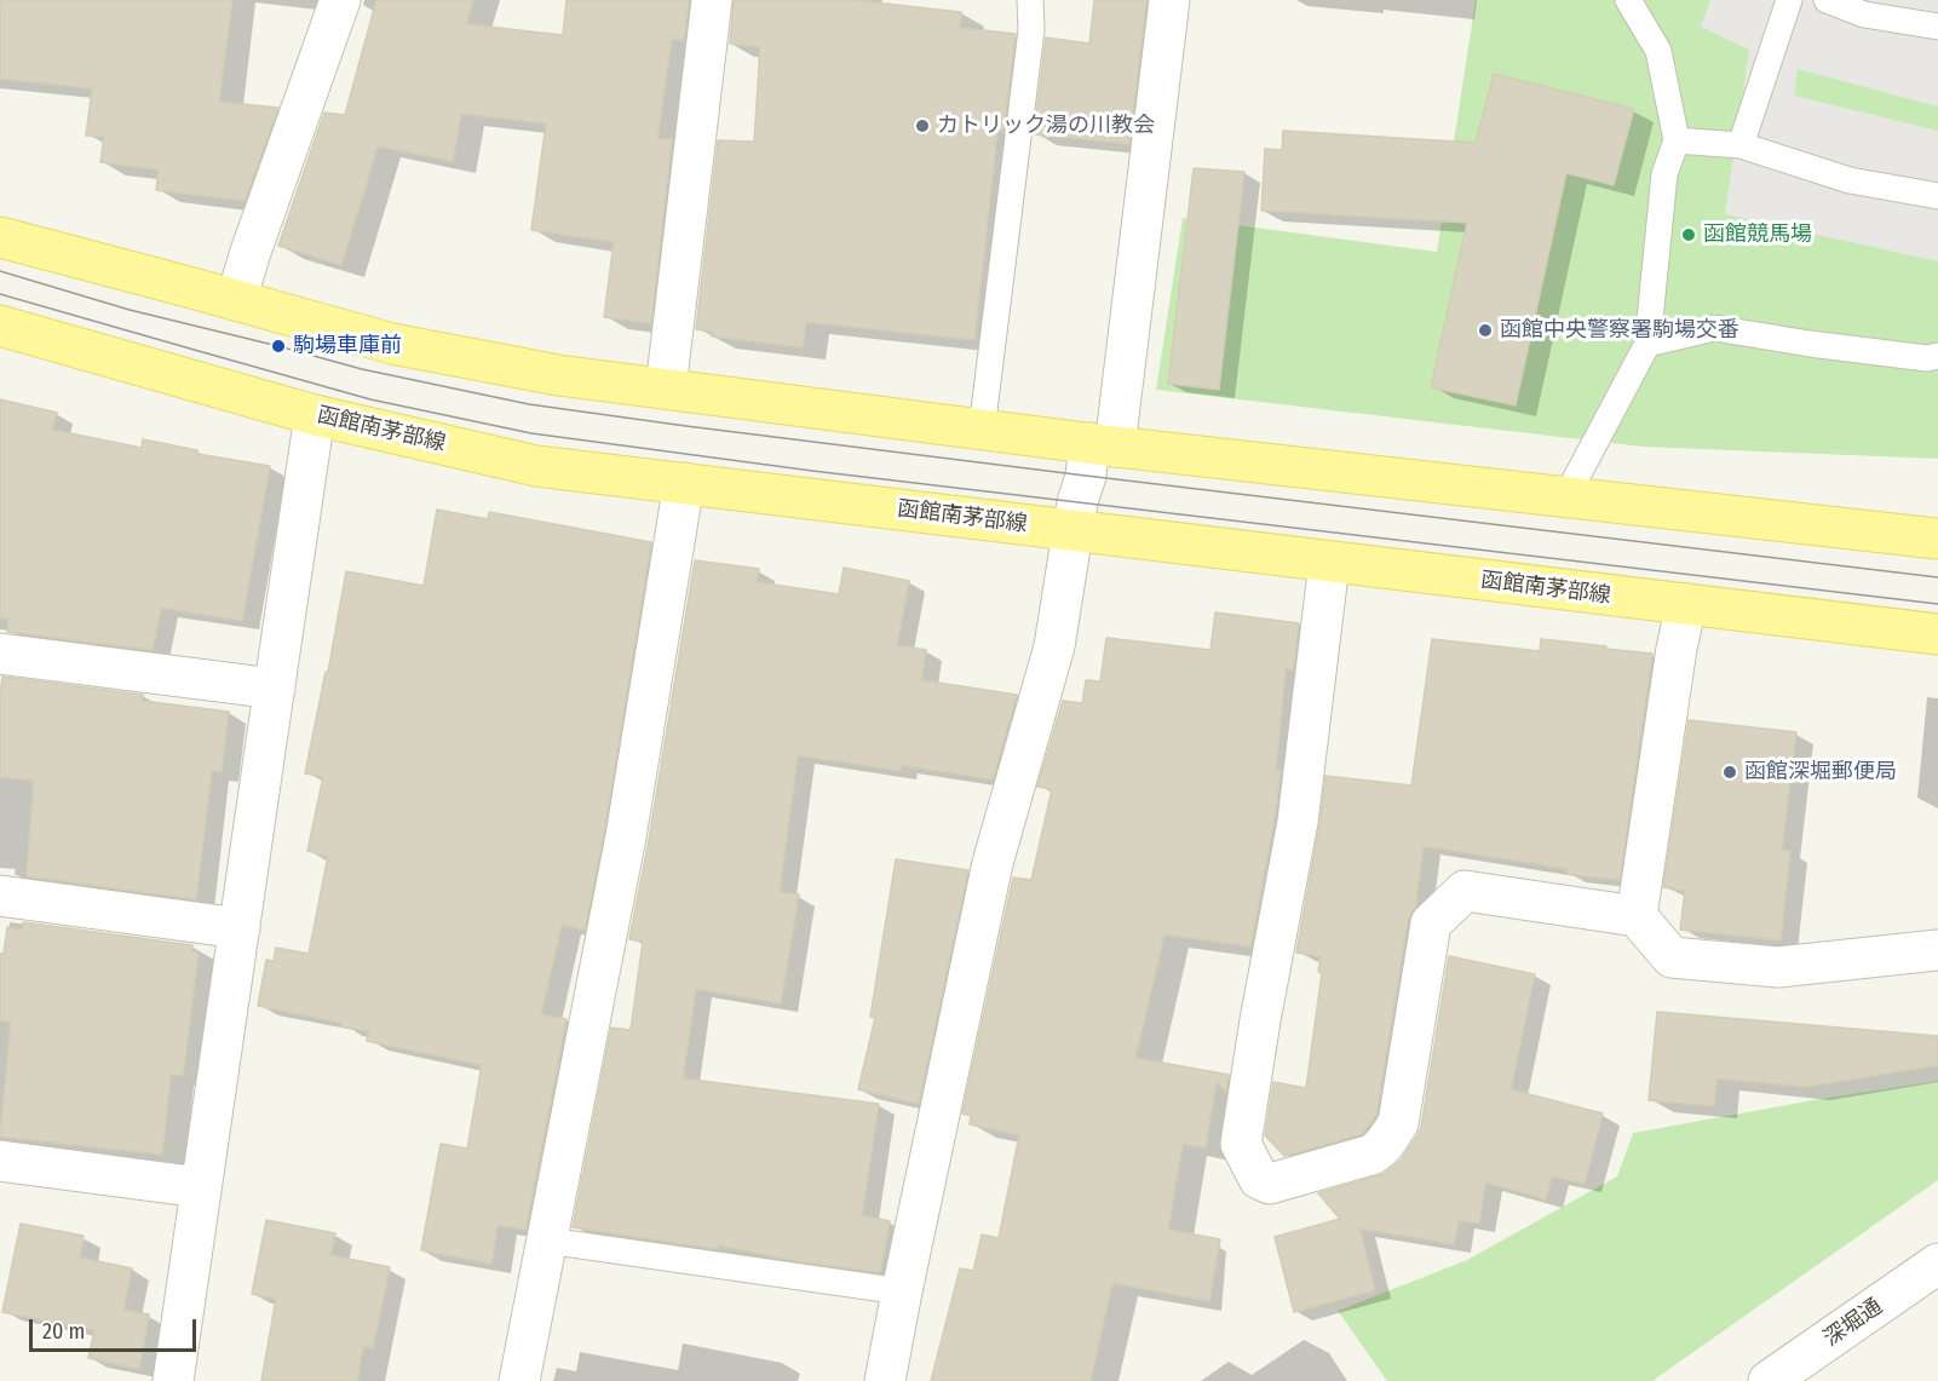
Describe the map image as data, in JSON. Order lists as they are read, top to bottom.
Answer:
{
  "streets": {
    "main road": ["函館南茅部線"],
    "street": ["深堀通"]
  },
  "places": [
    "カトリック湯の川教会",
    "函館競馬場",
    "函館中央警察署駒場交番",
    "駒場車庫前",
    "函館深堀郵便局"
  ],
  "scale_bar": "20 m"
}
